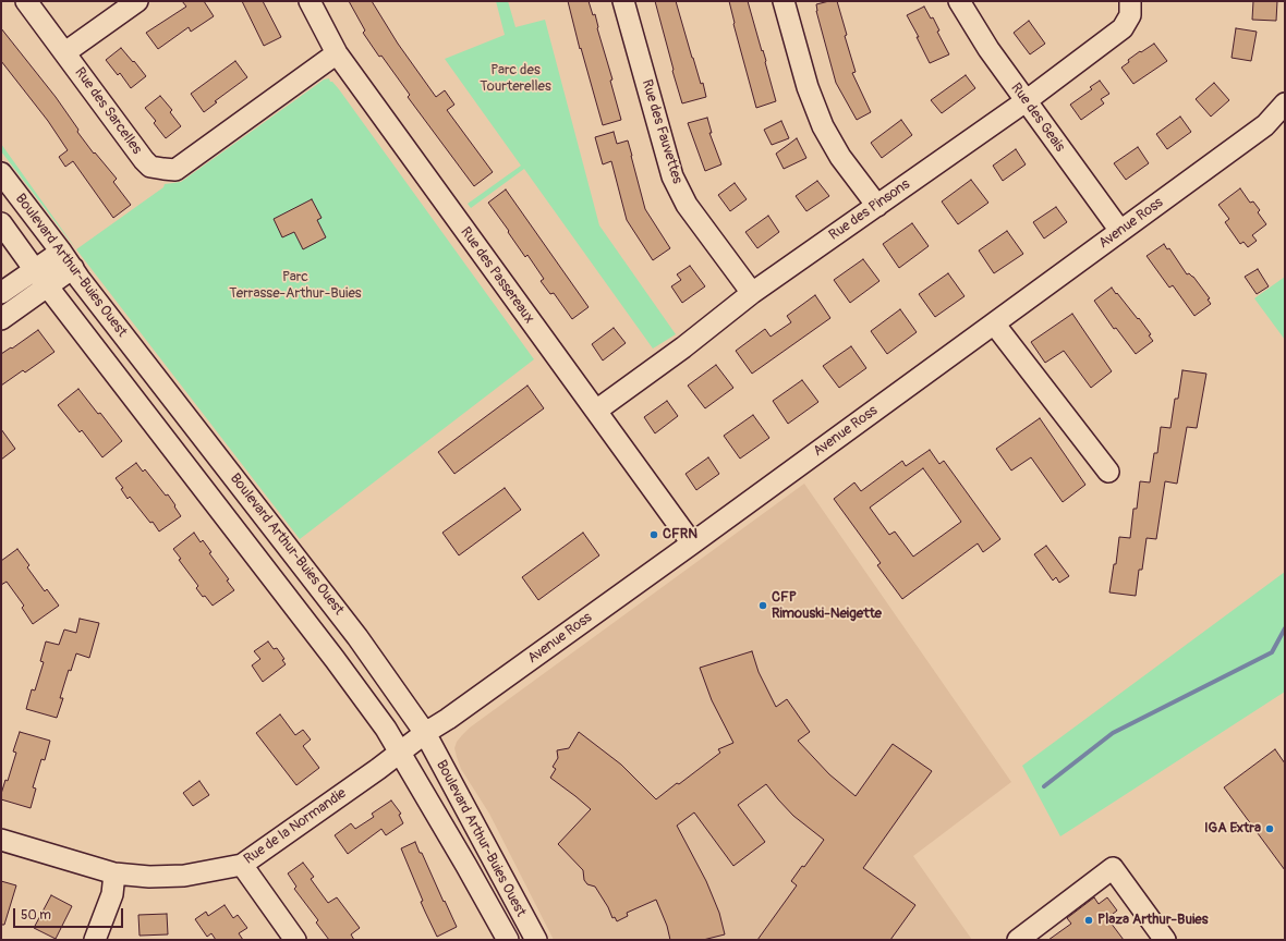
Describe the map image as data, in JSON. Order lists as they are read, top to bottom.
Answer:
{
  "streets": {
    "street": [
      "Rue des Sarcelles",
      "Rue des Geais",
      "Rue des Fauvettes",
      "Rue des Pinsons",
      "Avenue Ross",
      "Boulevard Arthur-Buies Ouest",
      "Rue des Passereaux",
      "Rue de la Normandie"
    ]
  },
  "crossings": [
    ["Rue des Sarcelles", "Rue des Passereaux"],
    ["Rue des Geais", "Rue des Pinsons"],
    ["Rue des Geais", "Avenue Ross"],
    ["Rue des Fauvettes", "Rue des Pinsons"],
    ["Rue des Pinsons", "Rue des Passereaux"],
    ["Avenue Ross", "Boulevard Arthur-Buies Ouest"],
    ["Avenue Ross", "Rue des Passereaux"],
    ["Avenue Ross", "Rue de la Normandie"],
    ["Boulevard Arthur-Buies Ouest", "Rue de la Normandie"]
  ],
  "parks": ["Parc des Tourterelles", "Parc Terrasse-Arthur-Buies"],
  "places": [
    "CFRN",
    "CFP Rimouski-Neigette",
    "IGA Extra",
    "Plaza Arthur-Buies"
  ],
  "scale_bar": "50 m"
}
